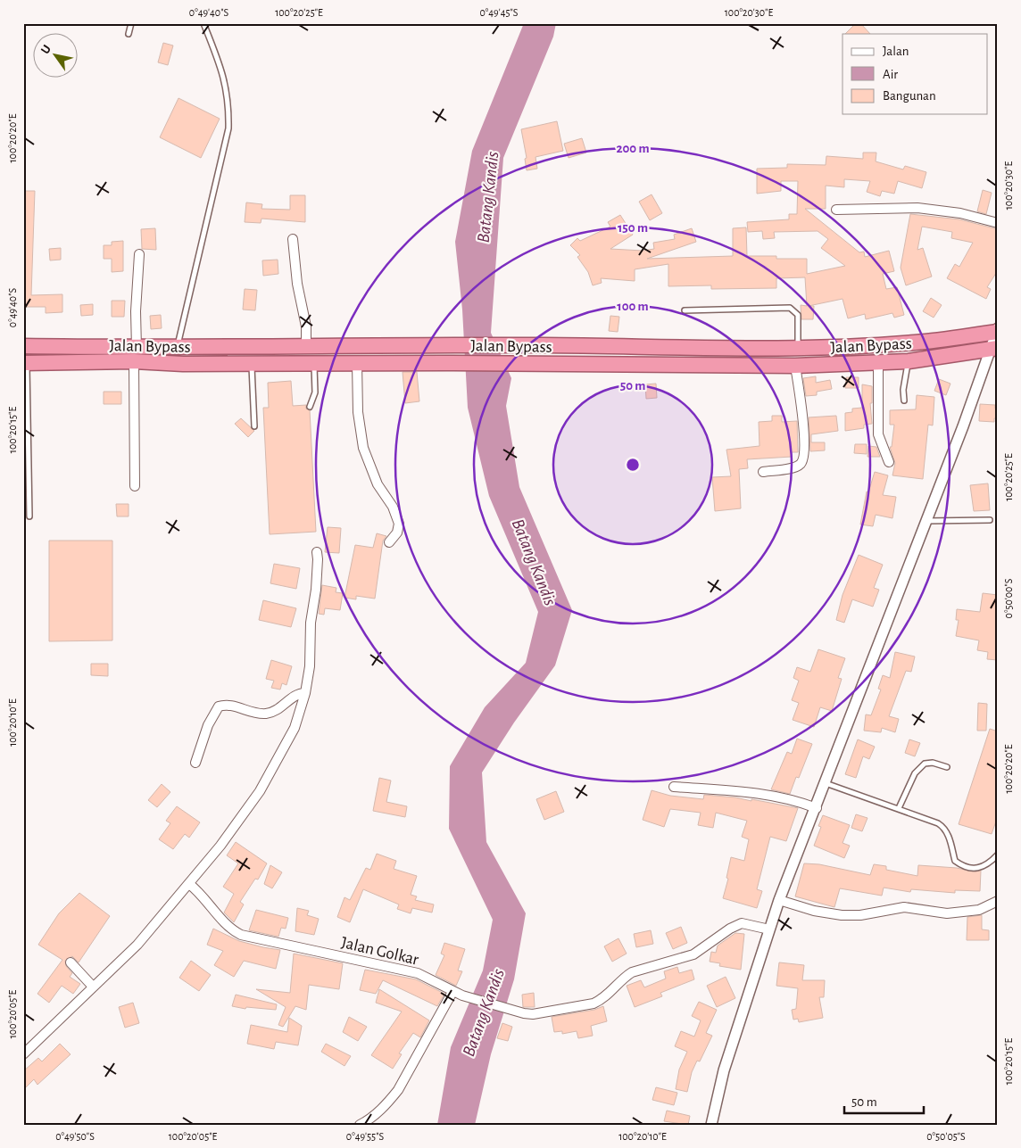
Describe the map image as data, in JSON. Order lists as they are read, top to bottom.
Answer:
{
  "streets": {
    "highway": ["Jalan Bypass"],
    "street": ["Jalan Golkar"]
  },
  "water": ["Batang Kandis"],
  "legend": ["Jalan", "Air", "Bangunan"],
  "scale_bar": "50 m",
  "north": "top left",
  "coordinates": [
    "0°49'40\"S",
    "100°20'25\"E",
    "0°49'45\"S",
    "100°20'30\"E",
    "100°20'20\"E",
    "100°20'15\"E",
    "0°50'00\"S",
    "100°20'10\"E",
    "100°20'05\"E",
    "0°49'50\"S",
    "0°49'55\"S",
    "0°50'05\"S"
  ],
  "rings": [
    "200 m",
    "150 m",
    "100 m",
    "50 m"
  ]
}
